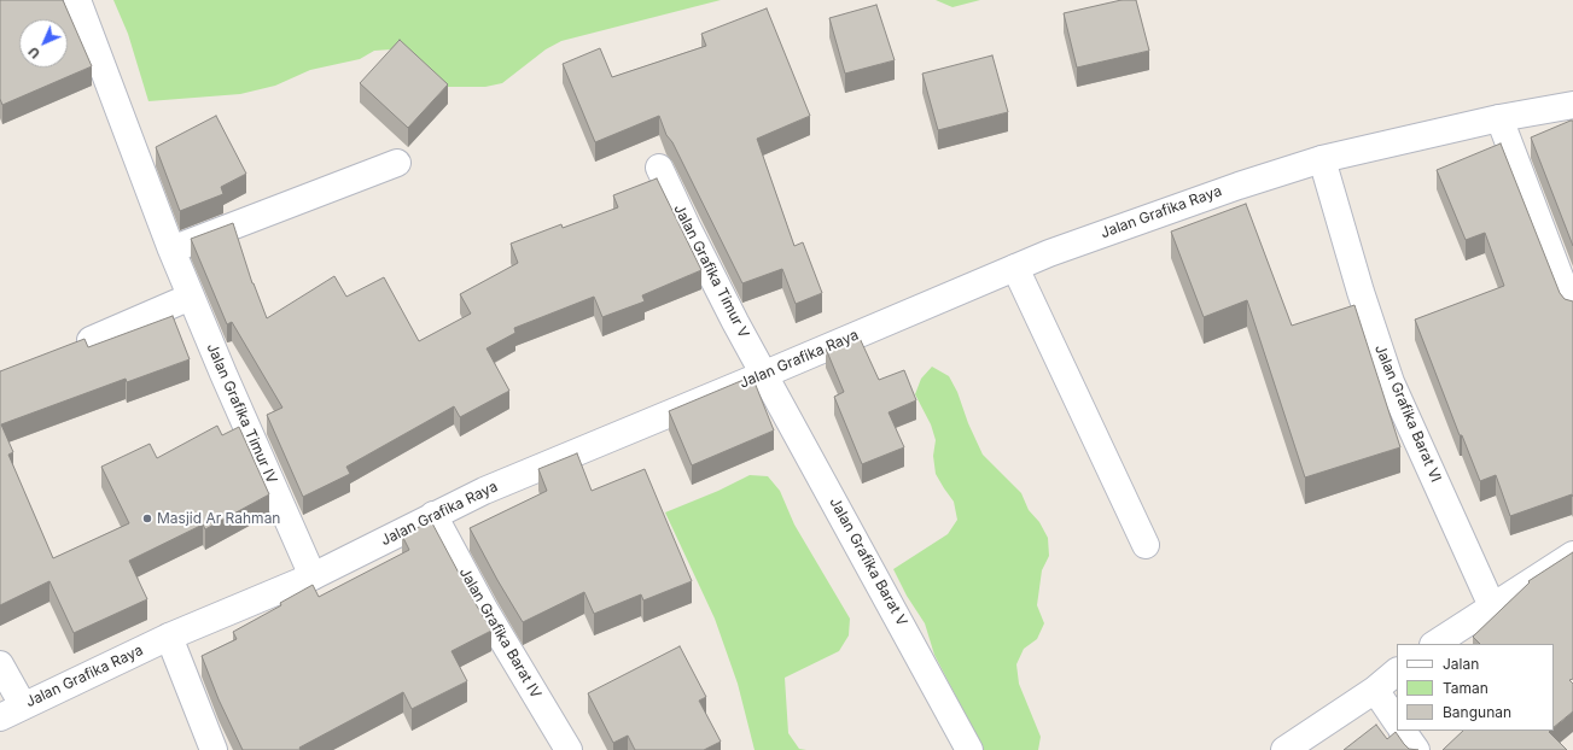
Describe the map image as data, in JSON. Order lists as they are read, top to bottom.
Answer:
{
  "streets": {
    "street": [
      "Jalan Grafika Raya",
      "Jalan Grafika Timur V",
      "Jalan Grafika Timur IV",
      "Jalan Grafika Barat VI",
      "Jalan Grafika Barat V",
      "Jalan Grafika Barat IV"
    ]
  },
  "crossings": [
    ["Jalan Grafika Raya", "Jalan Grafika Timur V"],
    ["Jalan Grafika Raya", "Jalan Grafika Timur IV"],
    ["Jalan Grafika Raya", "Jalan Grafika Barat VI"],
    ["Jalan Grafika Raya", "Jalan Grafika Barat V"],
    ["Jalan Grafika Raya", "Jalan Grafika Barat IV"],
    ["Jalan Grafika Timur V", "Jalan Grafika Barat V"]
  ],
  "places": ["Masjid Ar Rahman"],
  "legend": ["Jalan", "Taman", "Bangunan"],
  "north": "bottom left"
}
